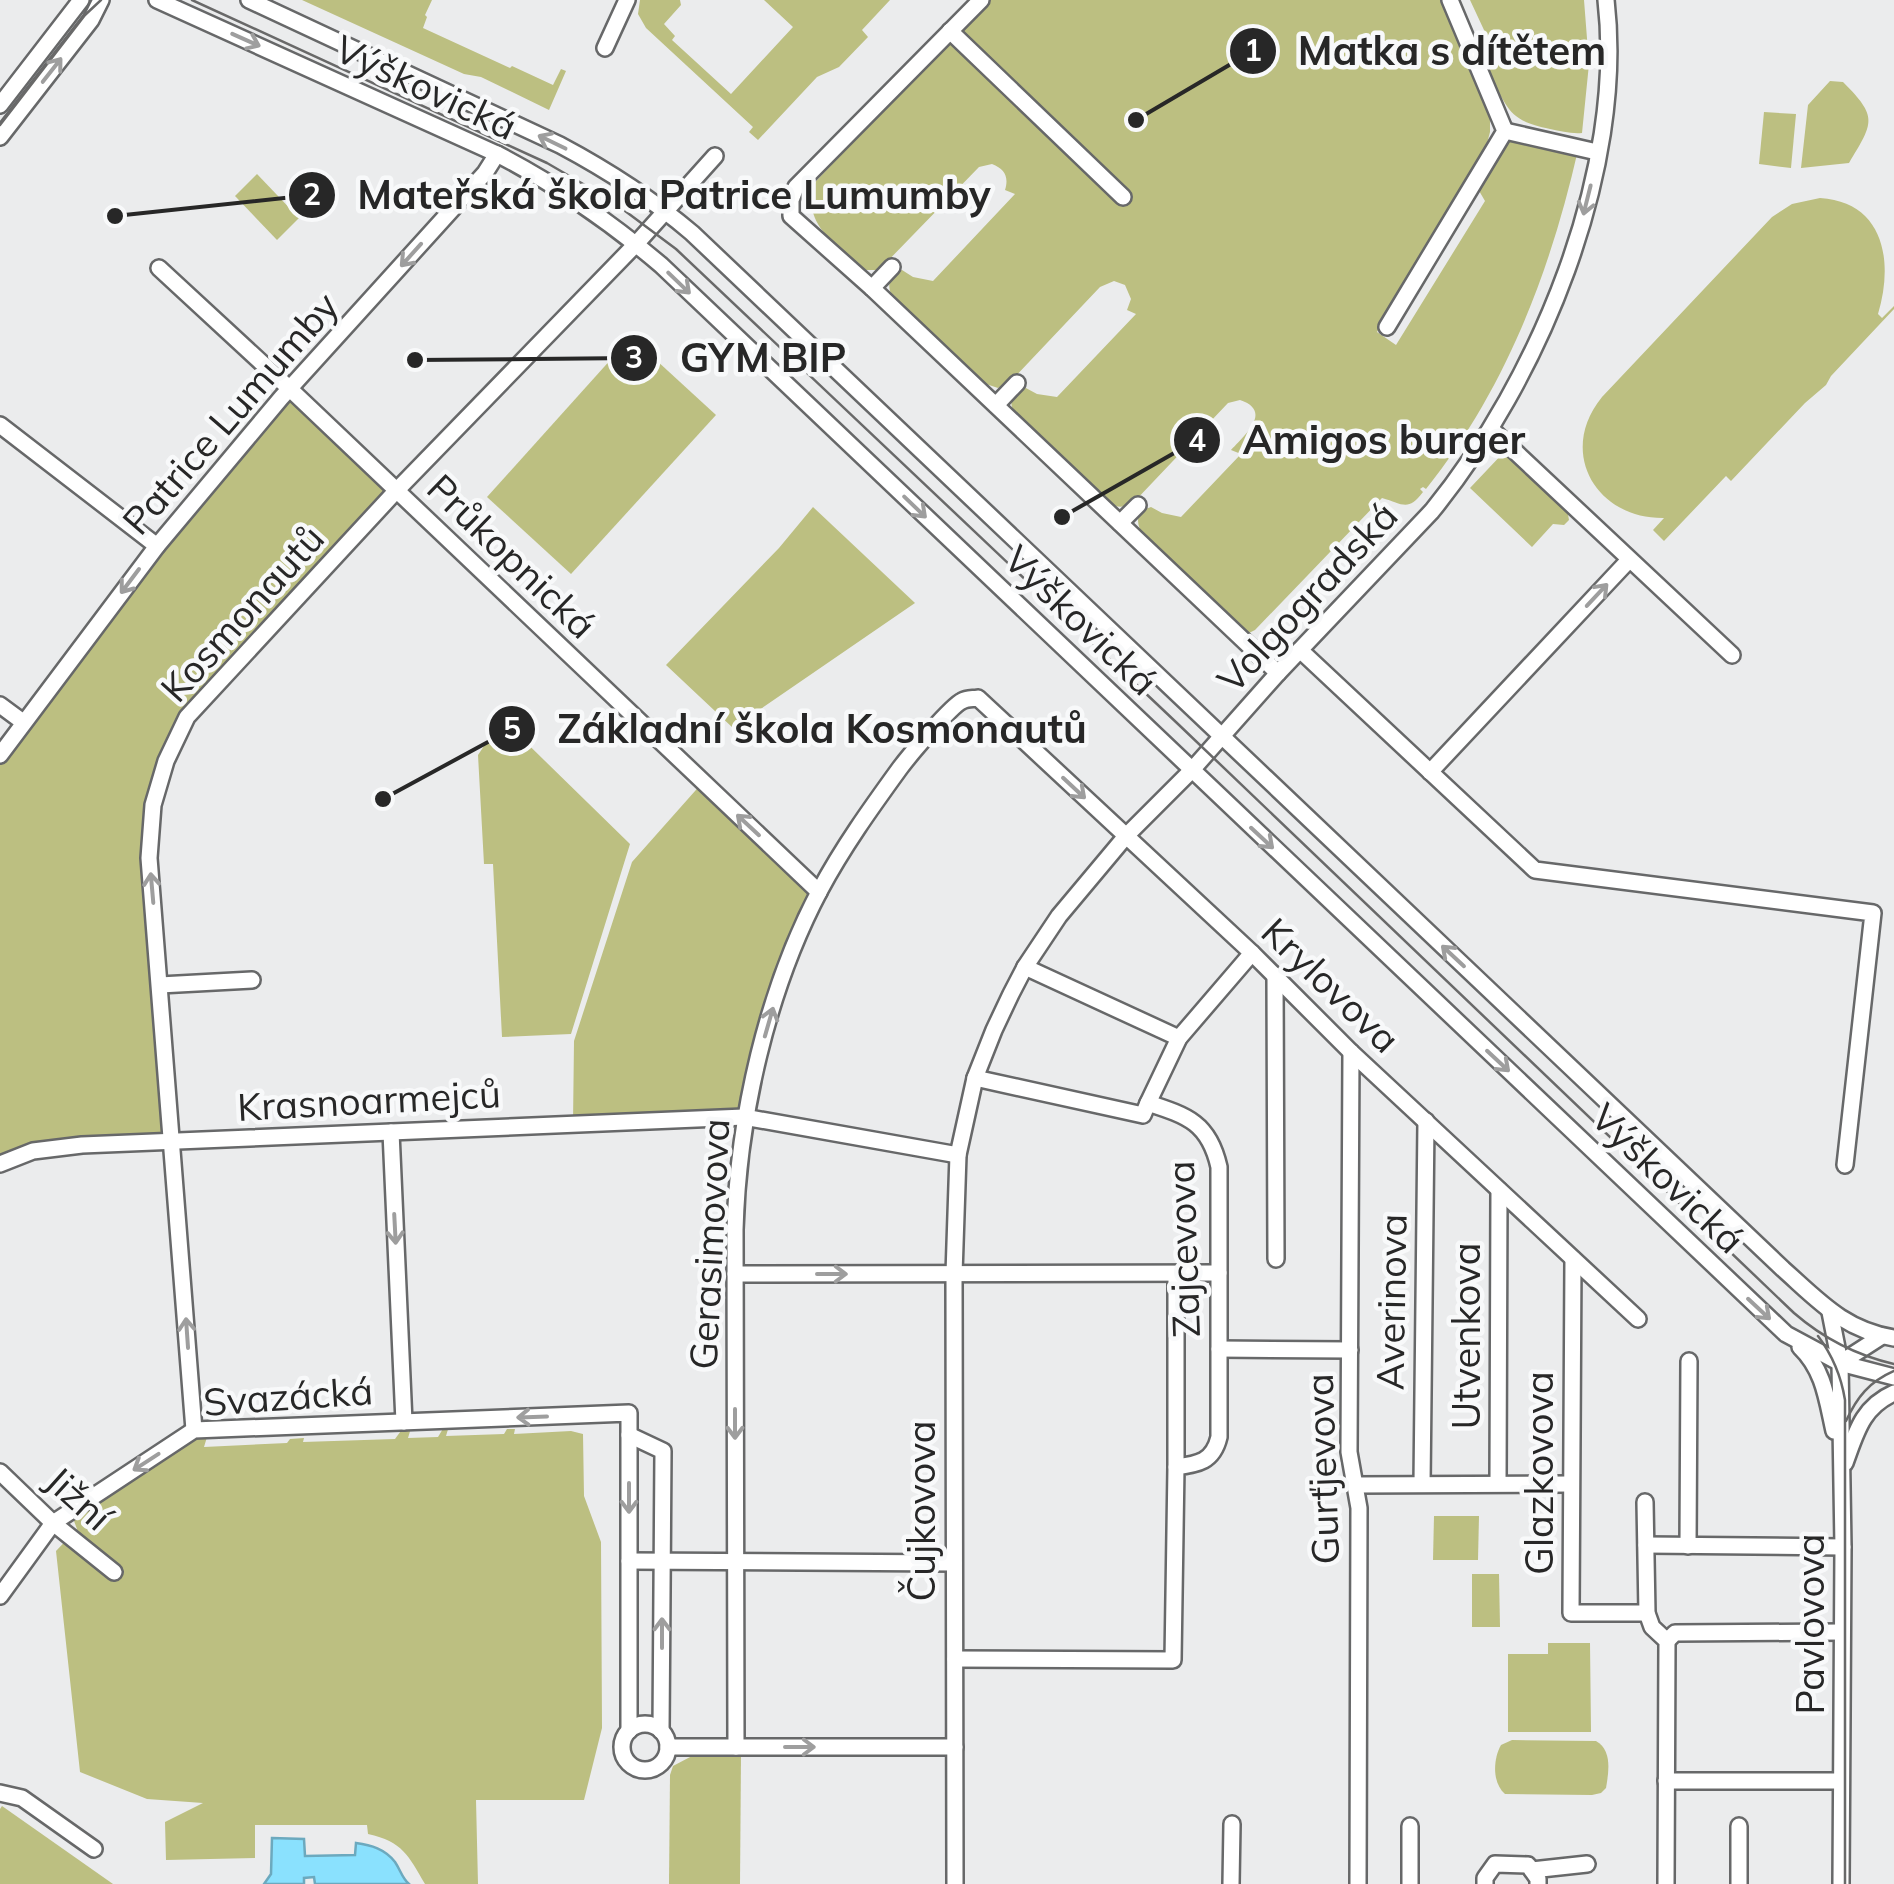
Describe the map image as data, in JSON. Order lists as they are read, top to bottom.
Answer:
{
  "streets": {
    "street": [
      "Výškovická",
      "Patrice Lumumby",
      "Průkopnická",
      "Volgogradská",
      "Kosmonautů",
      "Krylovova",
      "Krasnoarmejců",
      "Gerasimovova",
      "Zajcevova",
      "Averinova",
      "Utvenkova",
      "Svazácká",
      "Gurťjevova",
      "Glazkovova",
      "Jižní",
      "Čujkovova",
      "Pavlovova"
    ]
  },
  "crossings": [
    ["Výškovická", "Patrice Lumumby"],
    ["Výškovická", "Volgogradská"],
    ["Výškovická", "Kosmonautů"],
    ["Výškovická", "Čujkovova"],
    ["Výškovická", "Pavlovova"],
    ["Patrice Lumumby", "Průkopnická"],
    ["Průkopnická", "Kosmonautů"],
    ["Průkopnická", "Gerasimovova"],
    ["Volgogradská", "Čujkovova"],
    ["Kosmonautů", "Krasnoarmejců"],
    ["Kosmonautů", "Svazácká"],
    ["Krylovova", "Gerasimovova"],
    ["Krylovova", "Averinova"],
    ["Krylovova", "Utvenkova"],
    ["Krylovova", "Gurťjevova"],
    ["Krylovova", "Glazkovova"],
    ["Krylovova", "Čujkovova"],
    ["Krasnoarmejců", "Gerasimovova"],
    ["Krasnoarmejců", "Svazácká"],
    ["Krasnoarmejců", "Čujkovova"],
    ["Zajcevova", "Čujkovova"],
    ["Svazácká", "Jižní"]
  ],
  "one_way": ["Patrice Lumumby", "Průkopnická", "Kosmonautů"],
  "places": [
    "Matka s dítětem",
    "Mateřská škola Patrice Lumumby",
    "GYM BIP",
    "Amigos burger",
    "Základní škola Kosmonautů"
  ]
}
